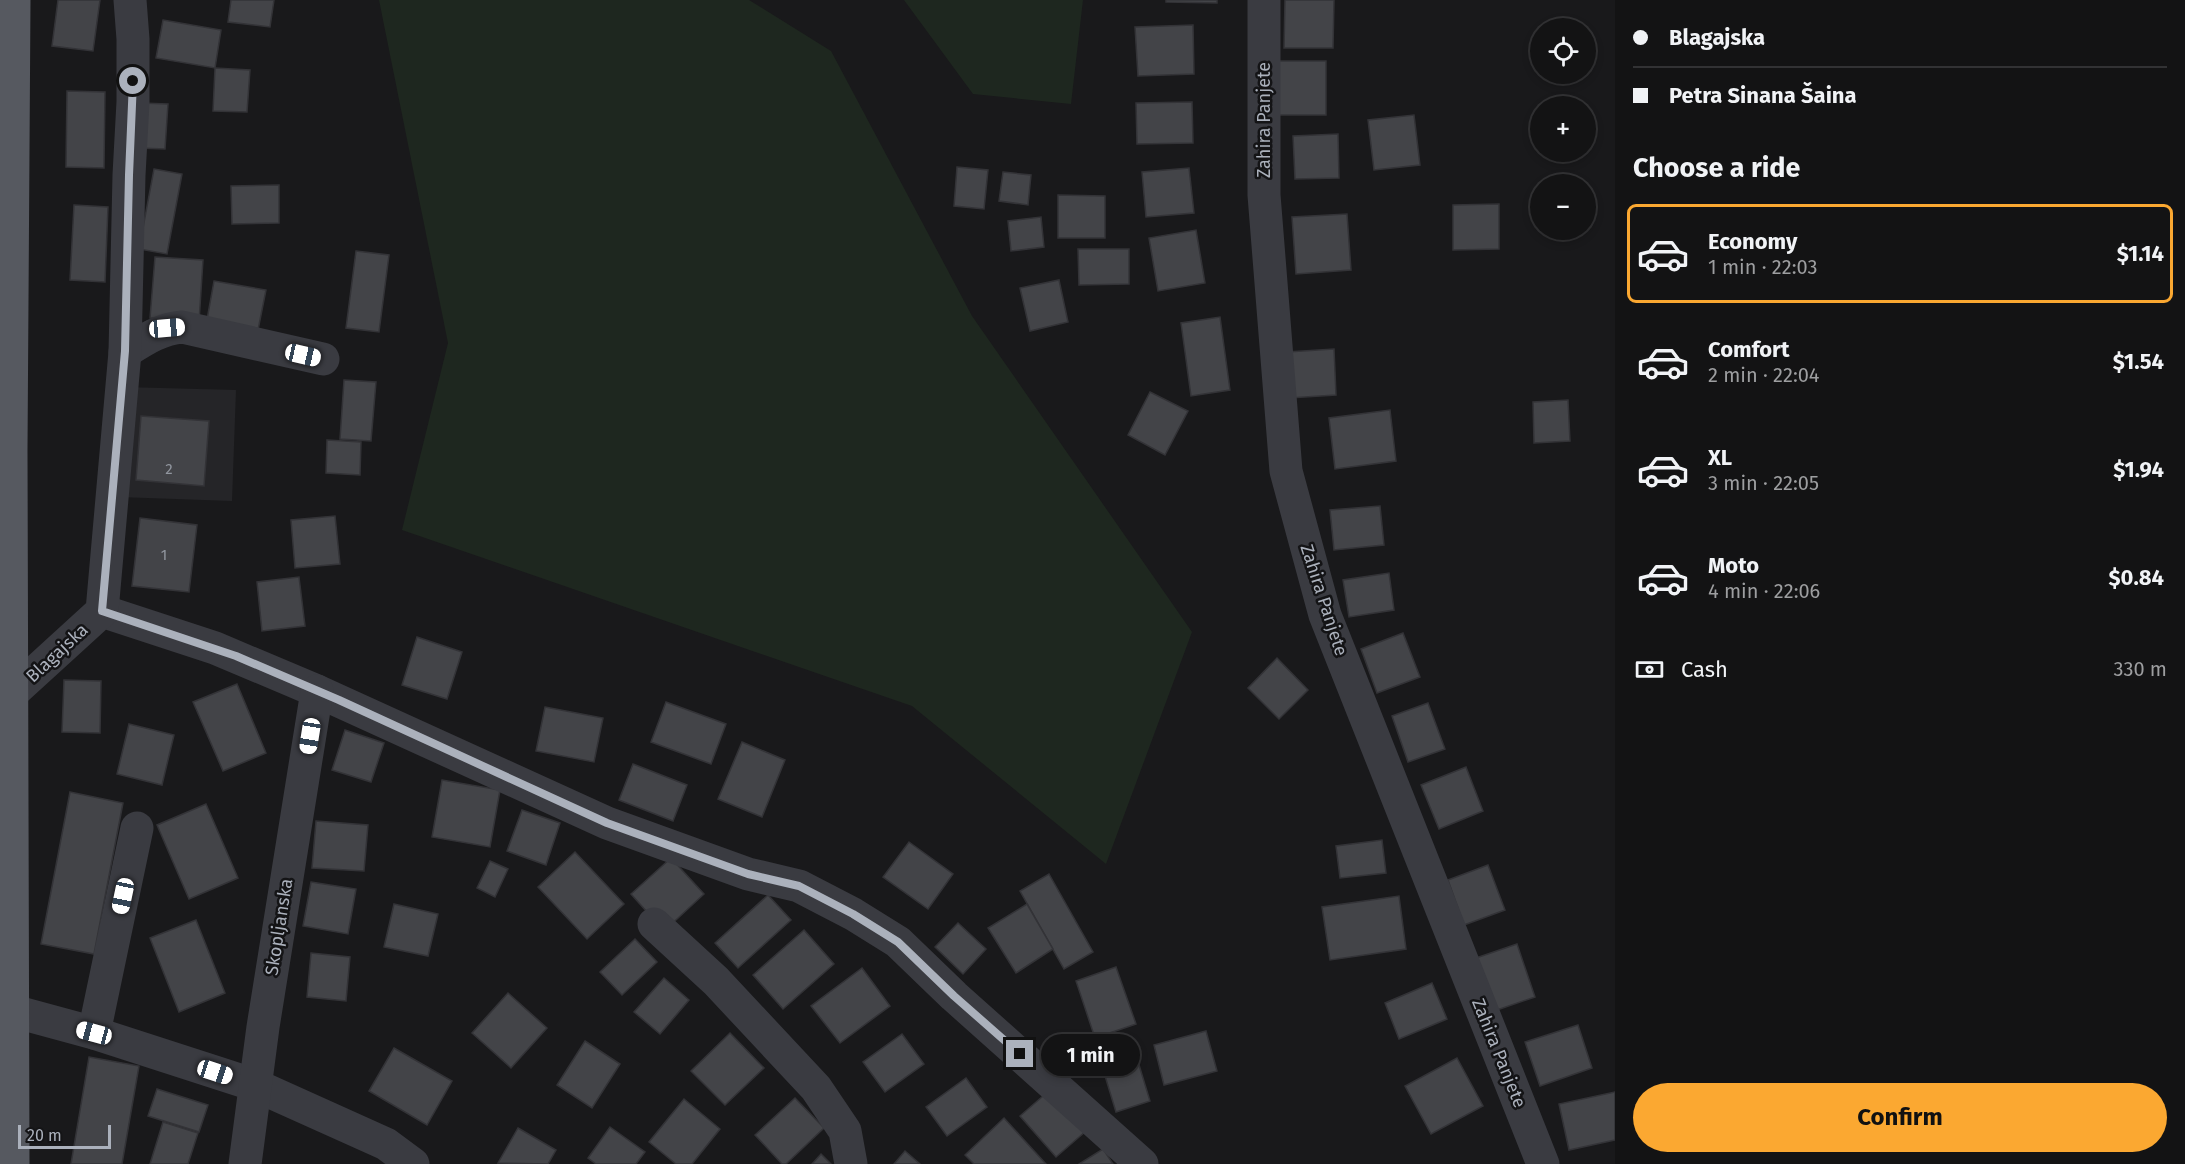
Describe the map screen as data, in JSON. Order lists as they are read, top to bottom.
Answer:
{
  "streets": {
    "street": ["Zahira Panjete", "Blagajska", "Skopljanska"]
  },
  "house_numbers": ["2", "1"],
  "scale_bar": "20 m",
  "page": {
    "banner": ["Blagajska", "Petra Sinana Šaina"],
    "map_buttons": ["+", "−"],
    "heading": "Choose a ride",
    "list": [
      {
        "name": "Economy",
        "note": "1 min · 22:03",
        "value": "$1.14"
      },
      {
        "name": "Comfort",
        "note": "2 min · 22:04",
        "value": "$1.54"
      },
      {
        "name": "XL",
        "note": "3 min · 22:05",
        "value": "$1.94"
      },
      {
        "name": "Moto",
        "note": "4 min · 22:06",
        "value": "$0.84"
      }
    ],
    "pay": ["Cash", "330 m"],
    "bubble": "1 min",
    "buttons": "Confirm",
    "scale": "20 m"
  }
}
